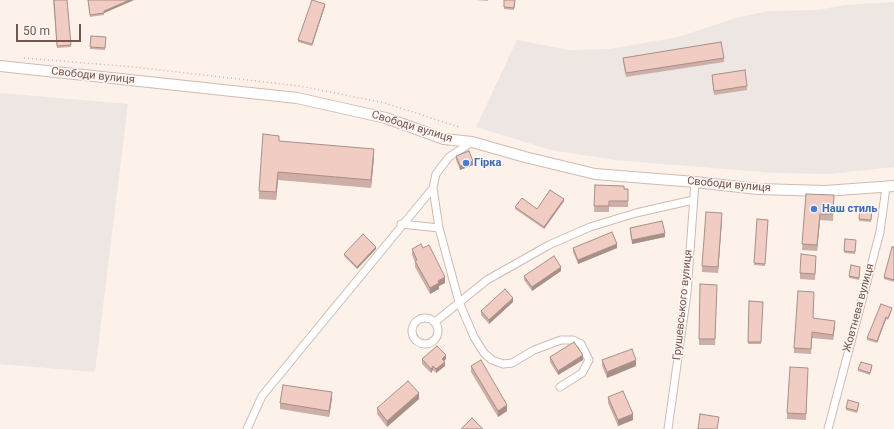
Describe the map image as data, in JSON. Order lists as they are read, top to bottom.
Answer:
{
  "streets": {
    "main road": ["Свободи вулиця"],
    "street": ["Грушевського вулиця", "Жовтнева вулиця"]
  },
  "crossings": [
    ["Свободи вулиця", "Грушевського вулиця"],
    ["Свободи вулиця", "Жовтнева вулиця"]
  ],
  "places": ["Гірка", "Наш стиль"],
  "scale_bar": "50 m"
}
